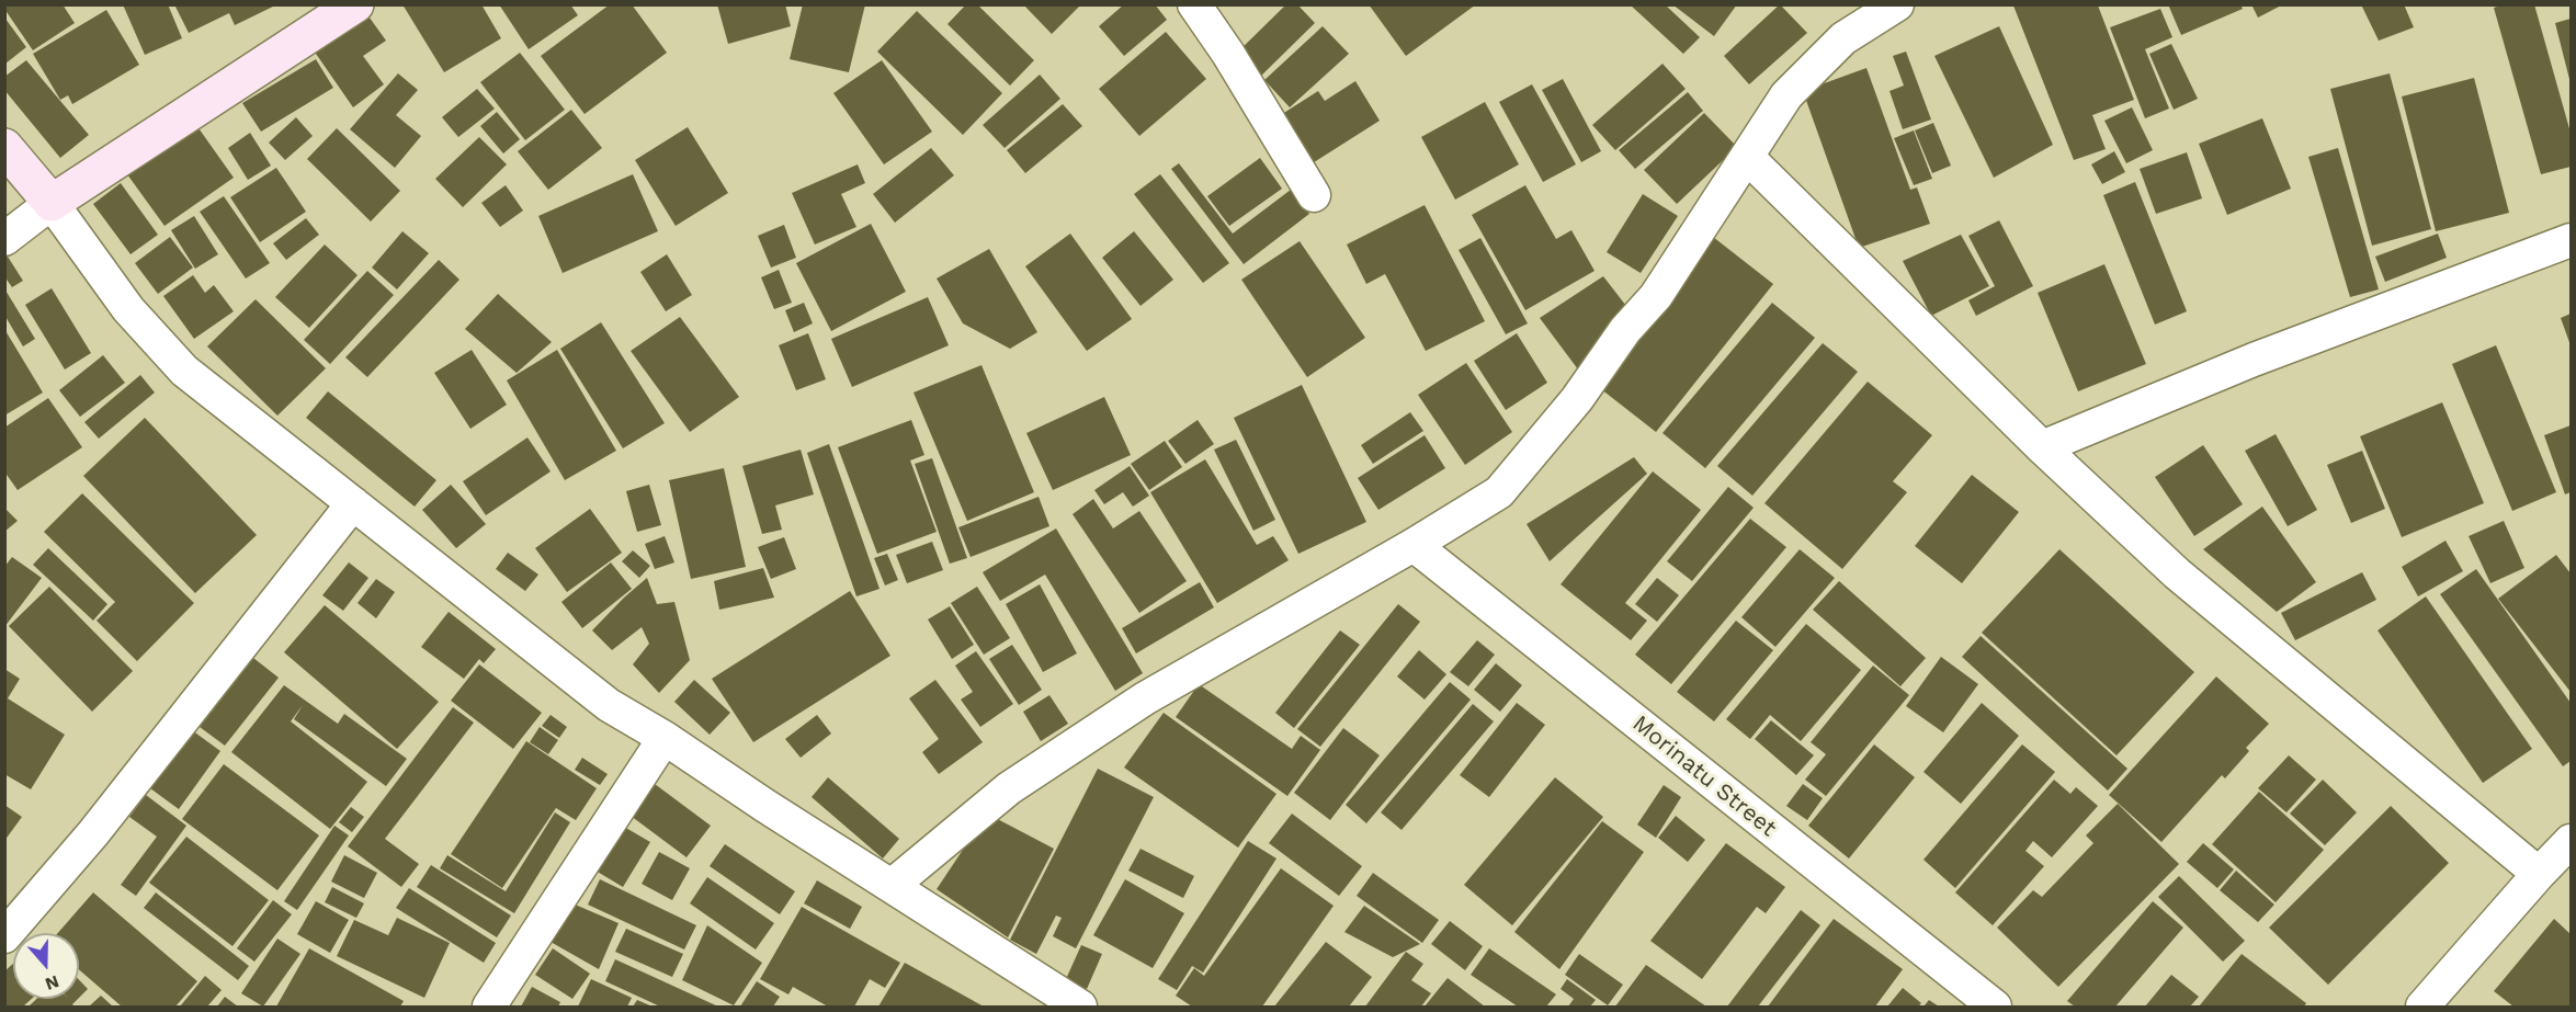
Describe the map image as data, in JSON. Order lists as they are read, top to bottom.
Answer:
{
  "streets": {
    "street": ["Morinatu Street"]
  },
  "north": "bottom"
}
